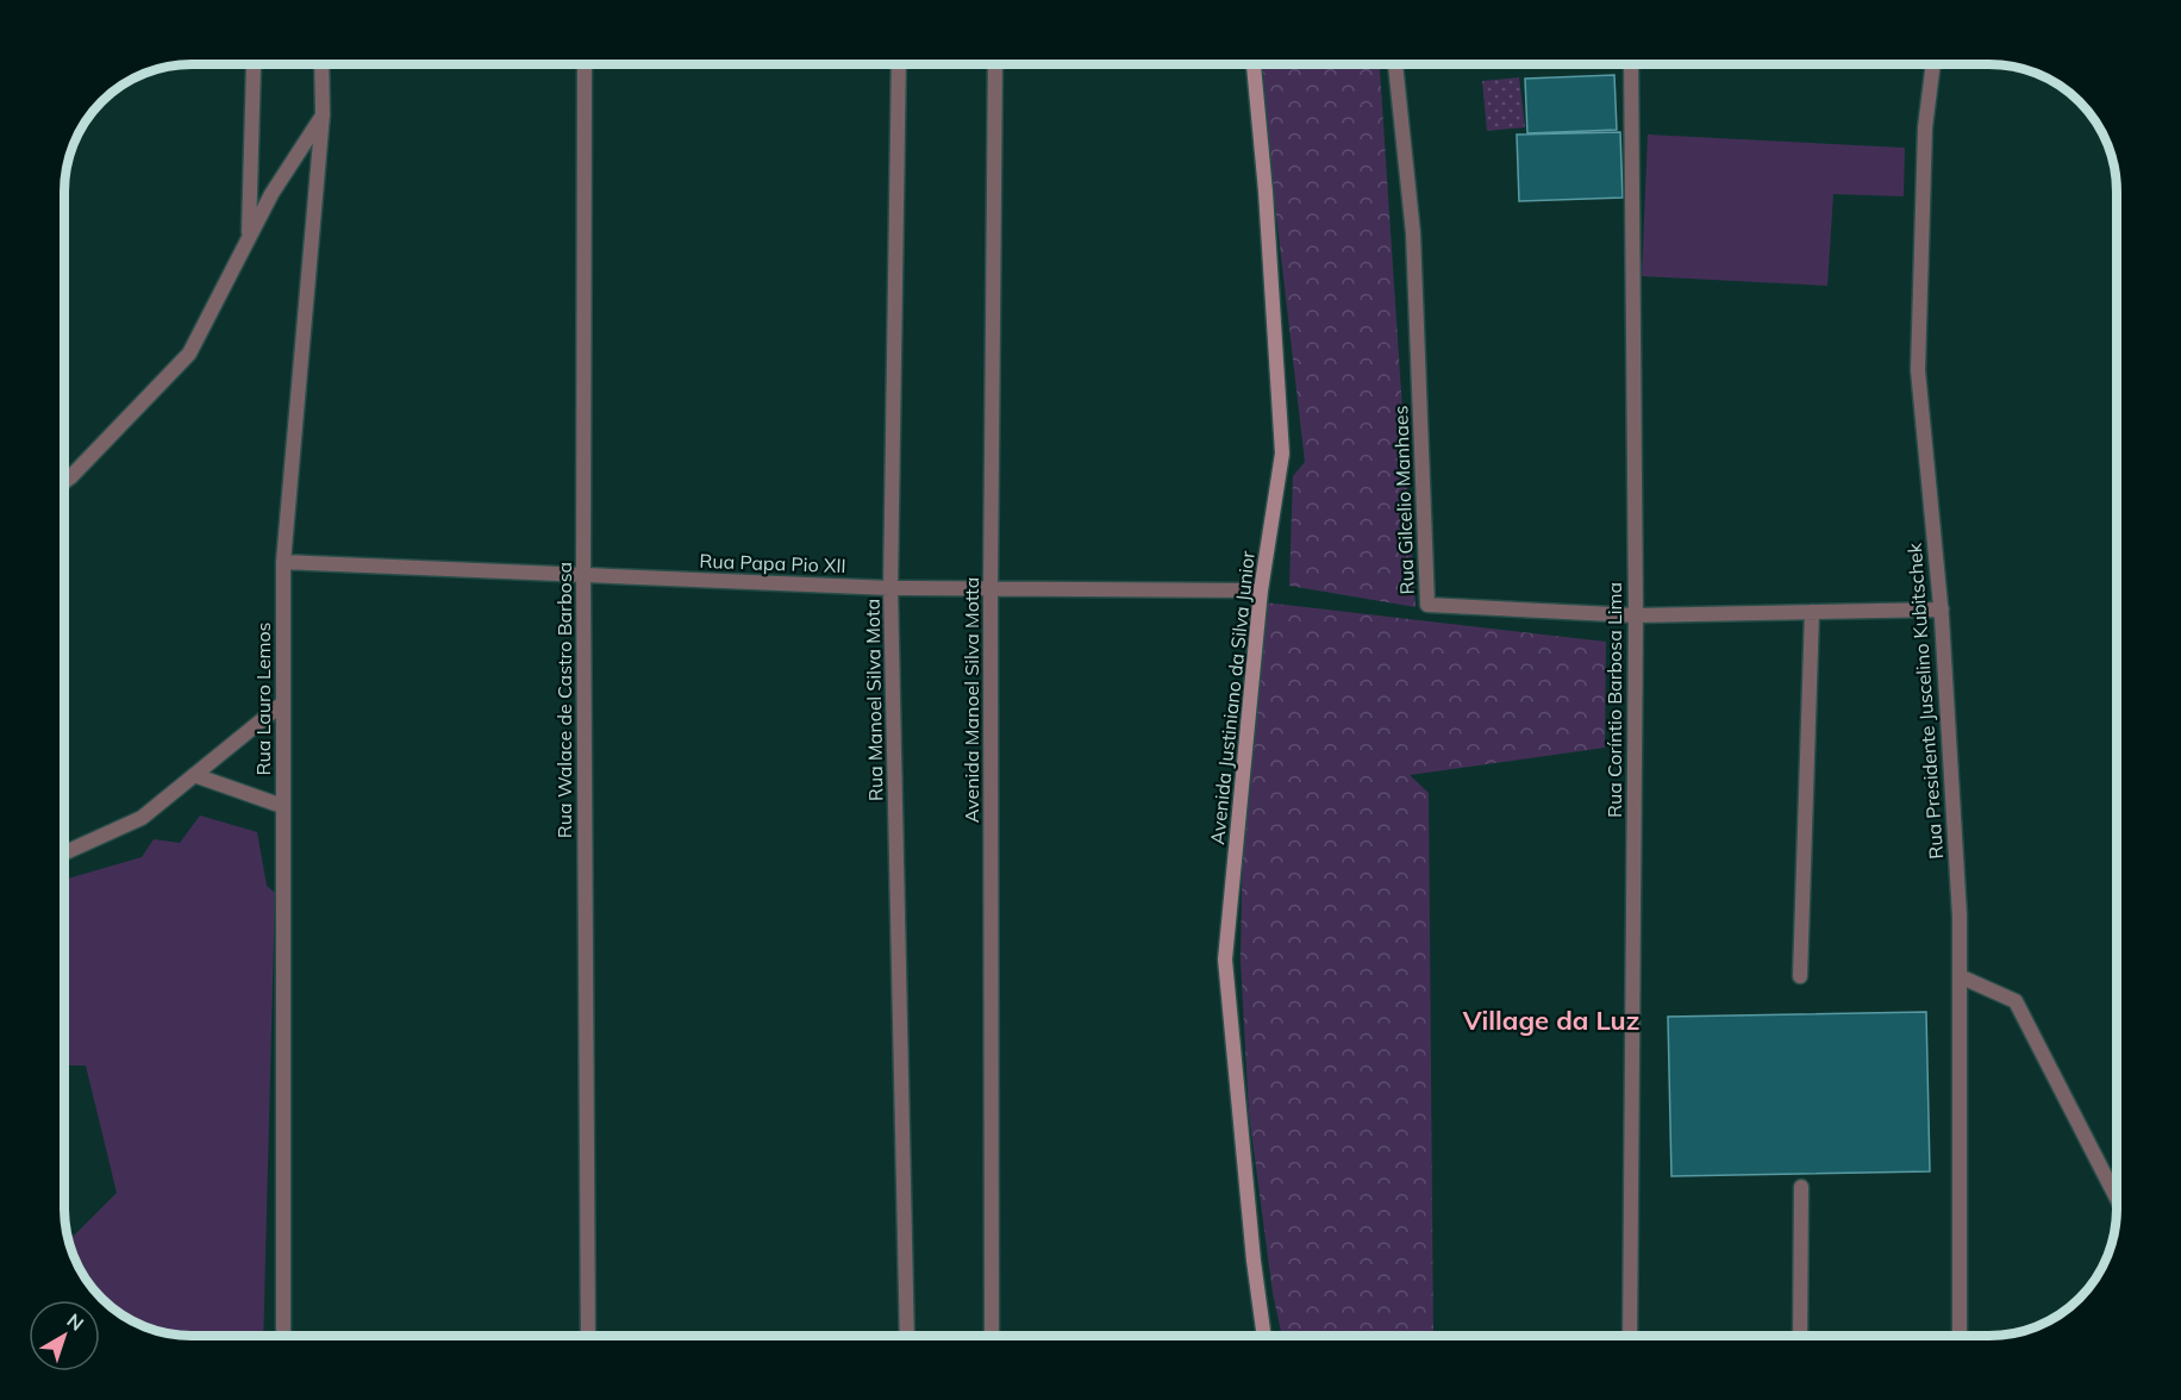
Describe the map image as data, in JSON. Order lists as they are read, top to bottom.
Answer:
{
  "streets": {
    "street": [
      "Rua Gilcelio Manhaes",
      "Rua Papa Pio XII",
      "Avenida Justiniano da Silva Junior",
      "Rua Lauro Lemos",
      "Rua Walace de Castro Barbosa",
      "Rua Manoel Silva Mota",
      "Avenida Manoel Silva Motta",
      "Rua Coríntio Barbosa Lima",
      "Rua Presidente Juscelino Kubitschek"
    ]
  },
  "crossings": [
    ["Rua Gilcelio Manhaes", "Rua Coríntio Barbosa Lima"],
    ["Rua Gilcelio Manhaes", "Rua Presidente Juscelino Kubitschek"],
    ["Rua Papa Pio XII", "Avenida Justiniano da Silva Junior"],
    ["Rua Papa Pio XII", "Rua Lauro Lemos"],
    ["Rua Papa Pio XII", "Rua Walace de Castro Barbosa"],
    ["Rua Papa Pio XII", "Rua Manoel Silva Mota"],
    ["Rua Papa Pio XII", "Avenida Manoel Silva Motta"]
  ],
  "districts": ["Village da Luz"],
  "north": "top right"
}
